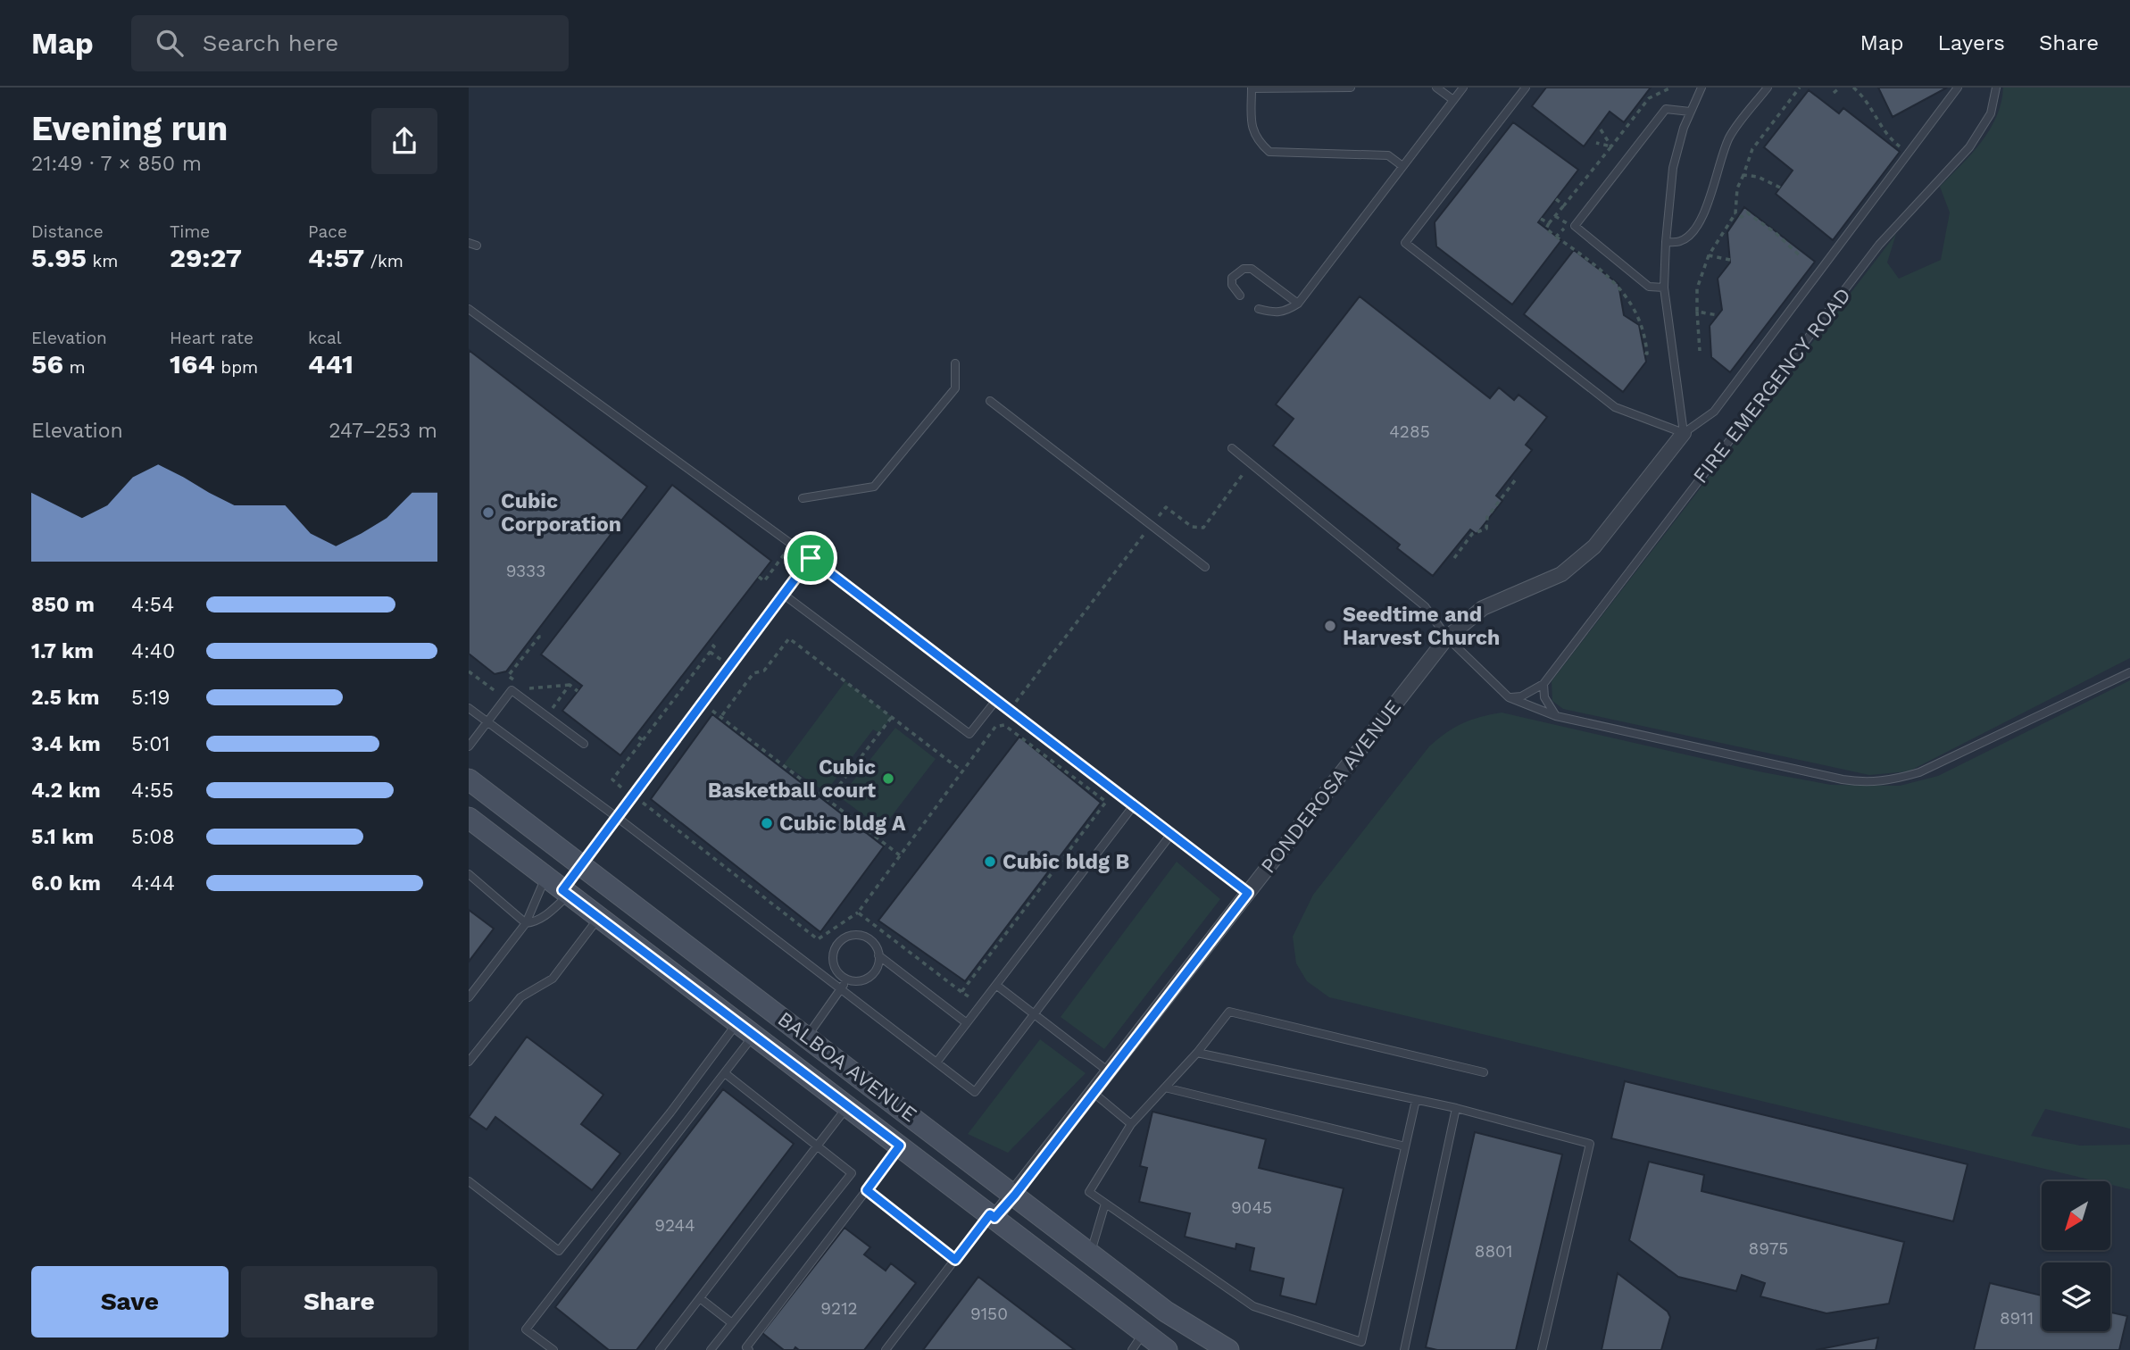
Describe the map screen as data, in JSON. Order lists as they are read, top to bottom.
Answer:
{
  "streets": {
    "main road": ["BALBOA AVENUE"],
    "street": ["PONDEROSA AVENUE"],
    "lane": ["FIRE EMERGENCY ROAD"]
  },
  "crossings": [
    ["PONDEROSA AVENUE", "BALBOA AVENUE"]
  ],
  "places": [
    "Cubic Corporation",
    "Seedtime and Harvest Church",
    "Cubic Basketball court",
    "Cubic bldg A",
    "Cubic bldg B"
  ],
  "house_numbers": [
    "4285",
    "9333",
    "9045",
    "9244",
    "8975",
    "8801",
    "9212",
    "9150",
    "8911"
  ],
  "north": "bottom left",
  "page": {
    "header": "Map",
    "search": "Search here",
    "nav": ["Map", "Layers", "Share"],
    "heading": ["Evening run", "21:49 · 7 × 850 m"],
    "stats": [
      ["Distance", "5.95 km"],
      ["Time", "29:27"],
      ["Pace", "4:57 /km"],
      ["Elevation", "56 m"],
      ["Heart rate", "164 bpm"],
      ["kcal", "441"]
    ],
    "chart": ["Elevation", "247–253 m"],
    "list": [
      {
        "name": "850 m",
        "note": "4:54"
      },
      {
        "name": "1.7 km",
        "note": "4:40"
      },
      {
        "name": "2.5 km",
        "note": "5:19"
      },
      {
        "name": "3.4 km",
        "note": "5:01"
      },
      {
        "name": "4.2 km",
        "note": "4:55"
      },
      {
        "name": "5.1 km",
        "note": "5:08"
      },
      {
        "name": "6.0 km",
        "note": "4:44"
      }
    ],
    "buttons": ["Save", "Share"]
  }
}
